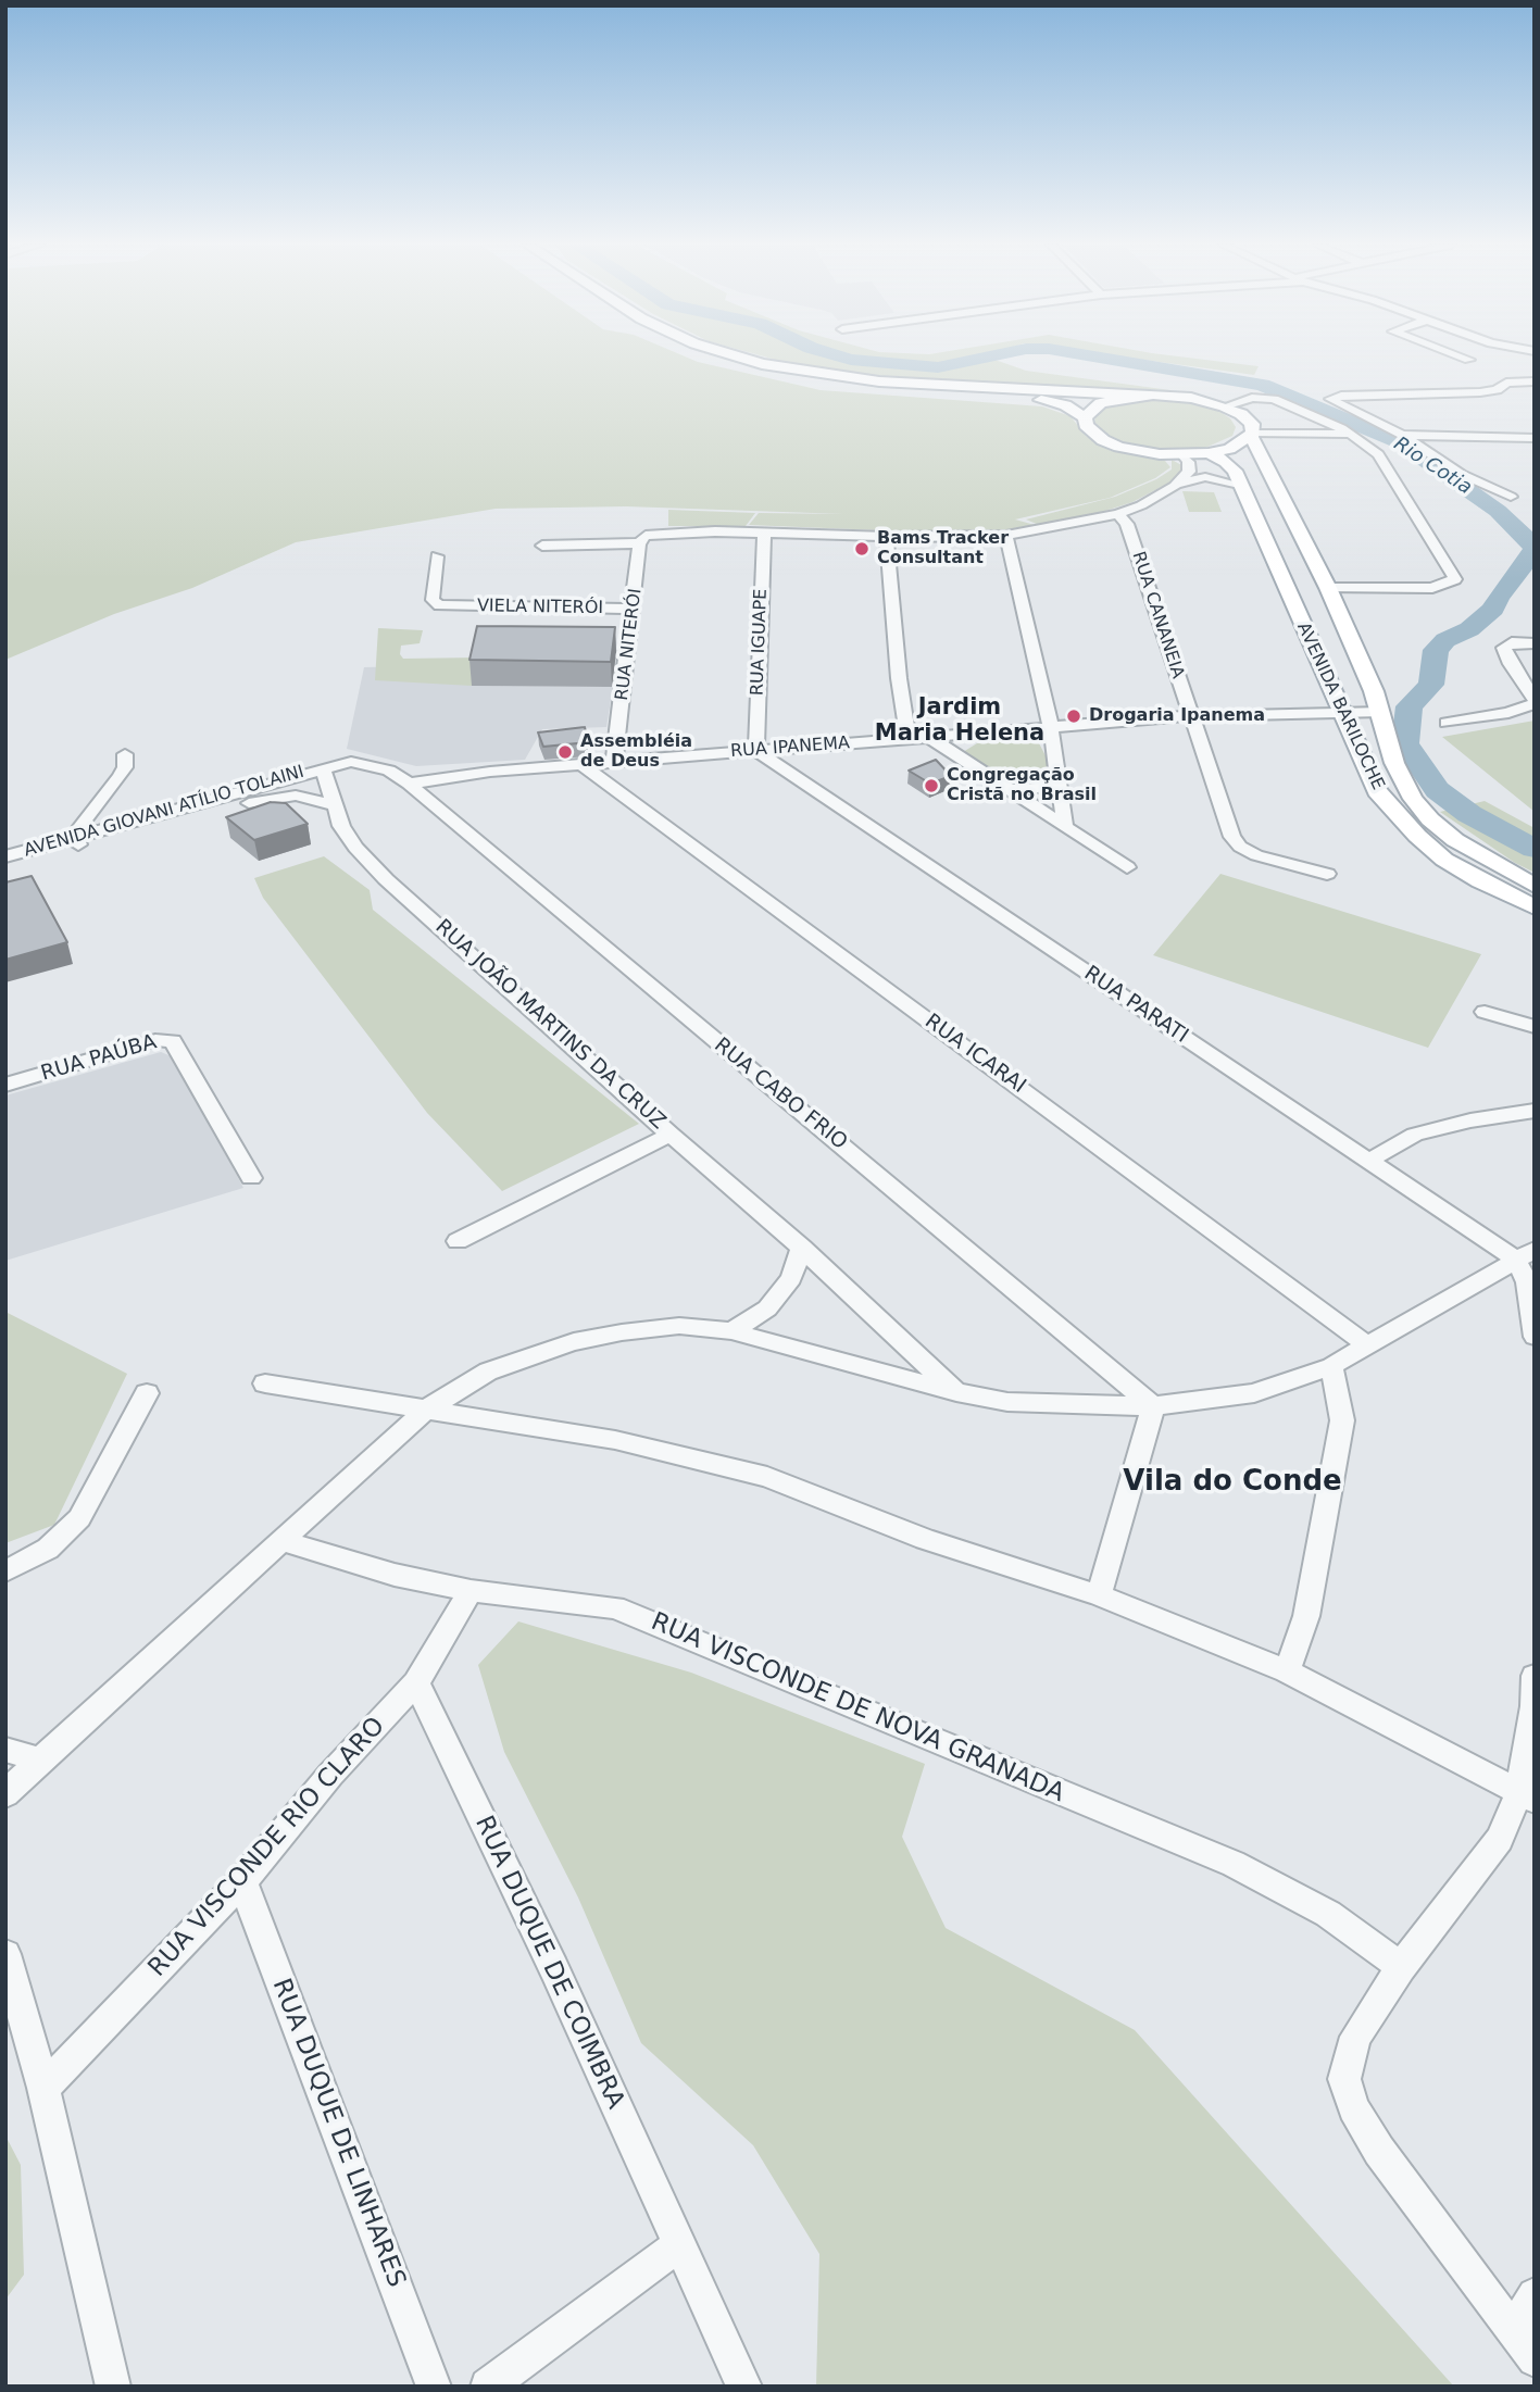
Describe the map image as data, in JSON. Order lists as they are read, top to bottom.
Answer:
{
  "streets": {
    "main road": ["AVENIDA BARILOCHE"],
    "street": [
      "VIELA NITERÓI",
      "RUA CANANEIA",
      "RUA IGUAPE",
      "RUA NITERÓI",
      "RUA IPANEMA",
      "AVENIDA GIOVANI ATÍLIO TOLAINI",
      "RUA PARATI",
      "RUA JOÃO MARTINS DA CRUZ",
      "RUA ICARAI",
      "RUA PAÚBA",
      "RUA CABO FRIO",
      "RUA VISCONDE DE NOVA GRANADA",
      "RUA VISCONDE RIO CLARO",
      "RUA DUQUE DE COIMBRA",
      "RUA DUQUE DE LINHARES"
    ]
  },
  "crossings": [
    ["VIELA NITERÓI", "RUA NITERÓI"],
    ["RUA CANANEIA", "RUA IPANEMA"],
    ["RUA IGUAPE", "RUA IPANEMA"],
    ["RUA IGUAPE", "RUA PARATI"],
    ["RUA NITERÓI", "RUA IPANEMA"],
    ["AVENIDA BARILOCHE", "RUA IPANEMA"],
    ["RUA IPANEMA", "RUA PARATI"],
    ["RUA IPANEMA", "RUA ICARAI"],
    ["RUA IPANEMA", "RUA CABO FRIO"],
    ["AVENIDA GIOVANI ATÍLIO TOLAINI", "RUA JOÃO MARTINS DA CRUZ"],
    ["RUA VISCONDE DE NOVA GRANADA", "RUA VISCONDE RIO CLARO"],
    ["RUA VISCONDE RIO CLARO", "RUA DUQUE DE COIMBRA"],
    ["RUA VISCONDE RIO CLARO", "RUA DUQUE DE LINHARES"]
  ],
  "districts": ["Jardim Maria Helena", "Vila do Conde"],
  "water": ["Rio Cotia"],
  "places": [
    "Bams Tracker Consultant",
    "Drogaria Ipanema",
    "Assembléia de Deus",
    "Congregação Cristã no Brasil"
  ]
}
